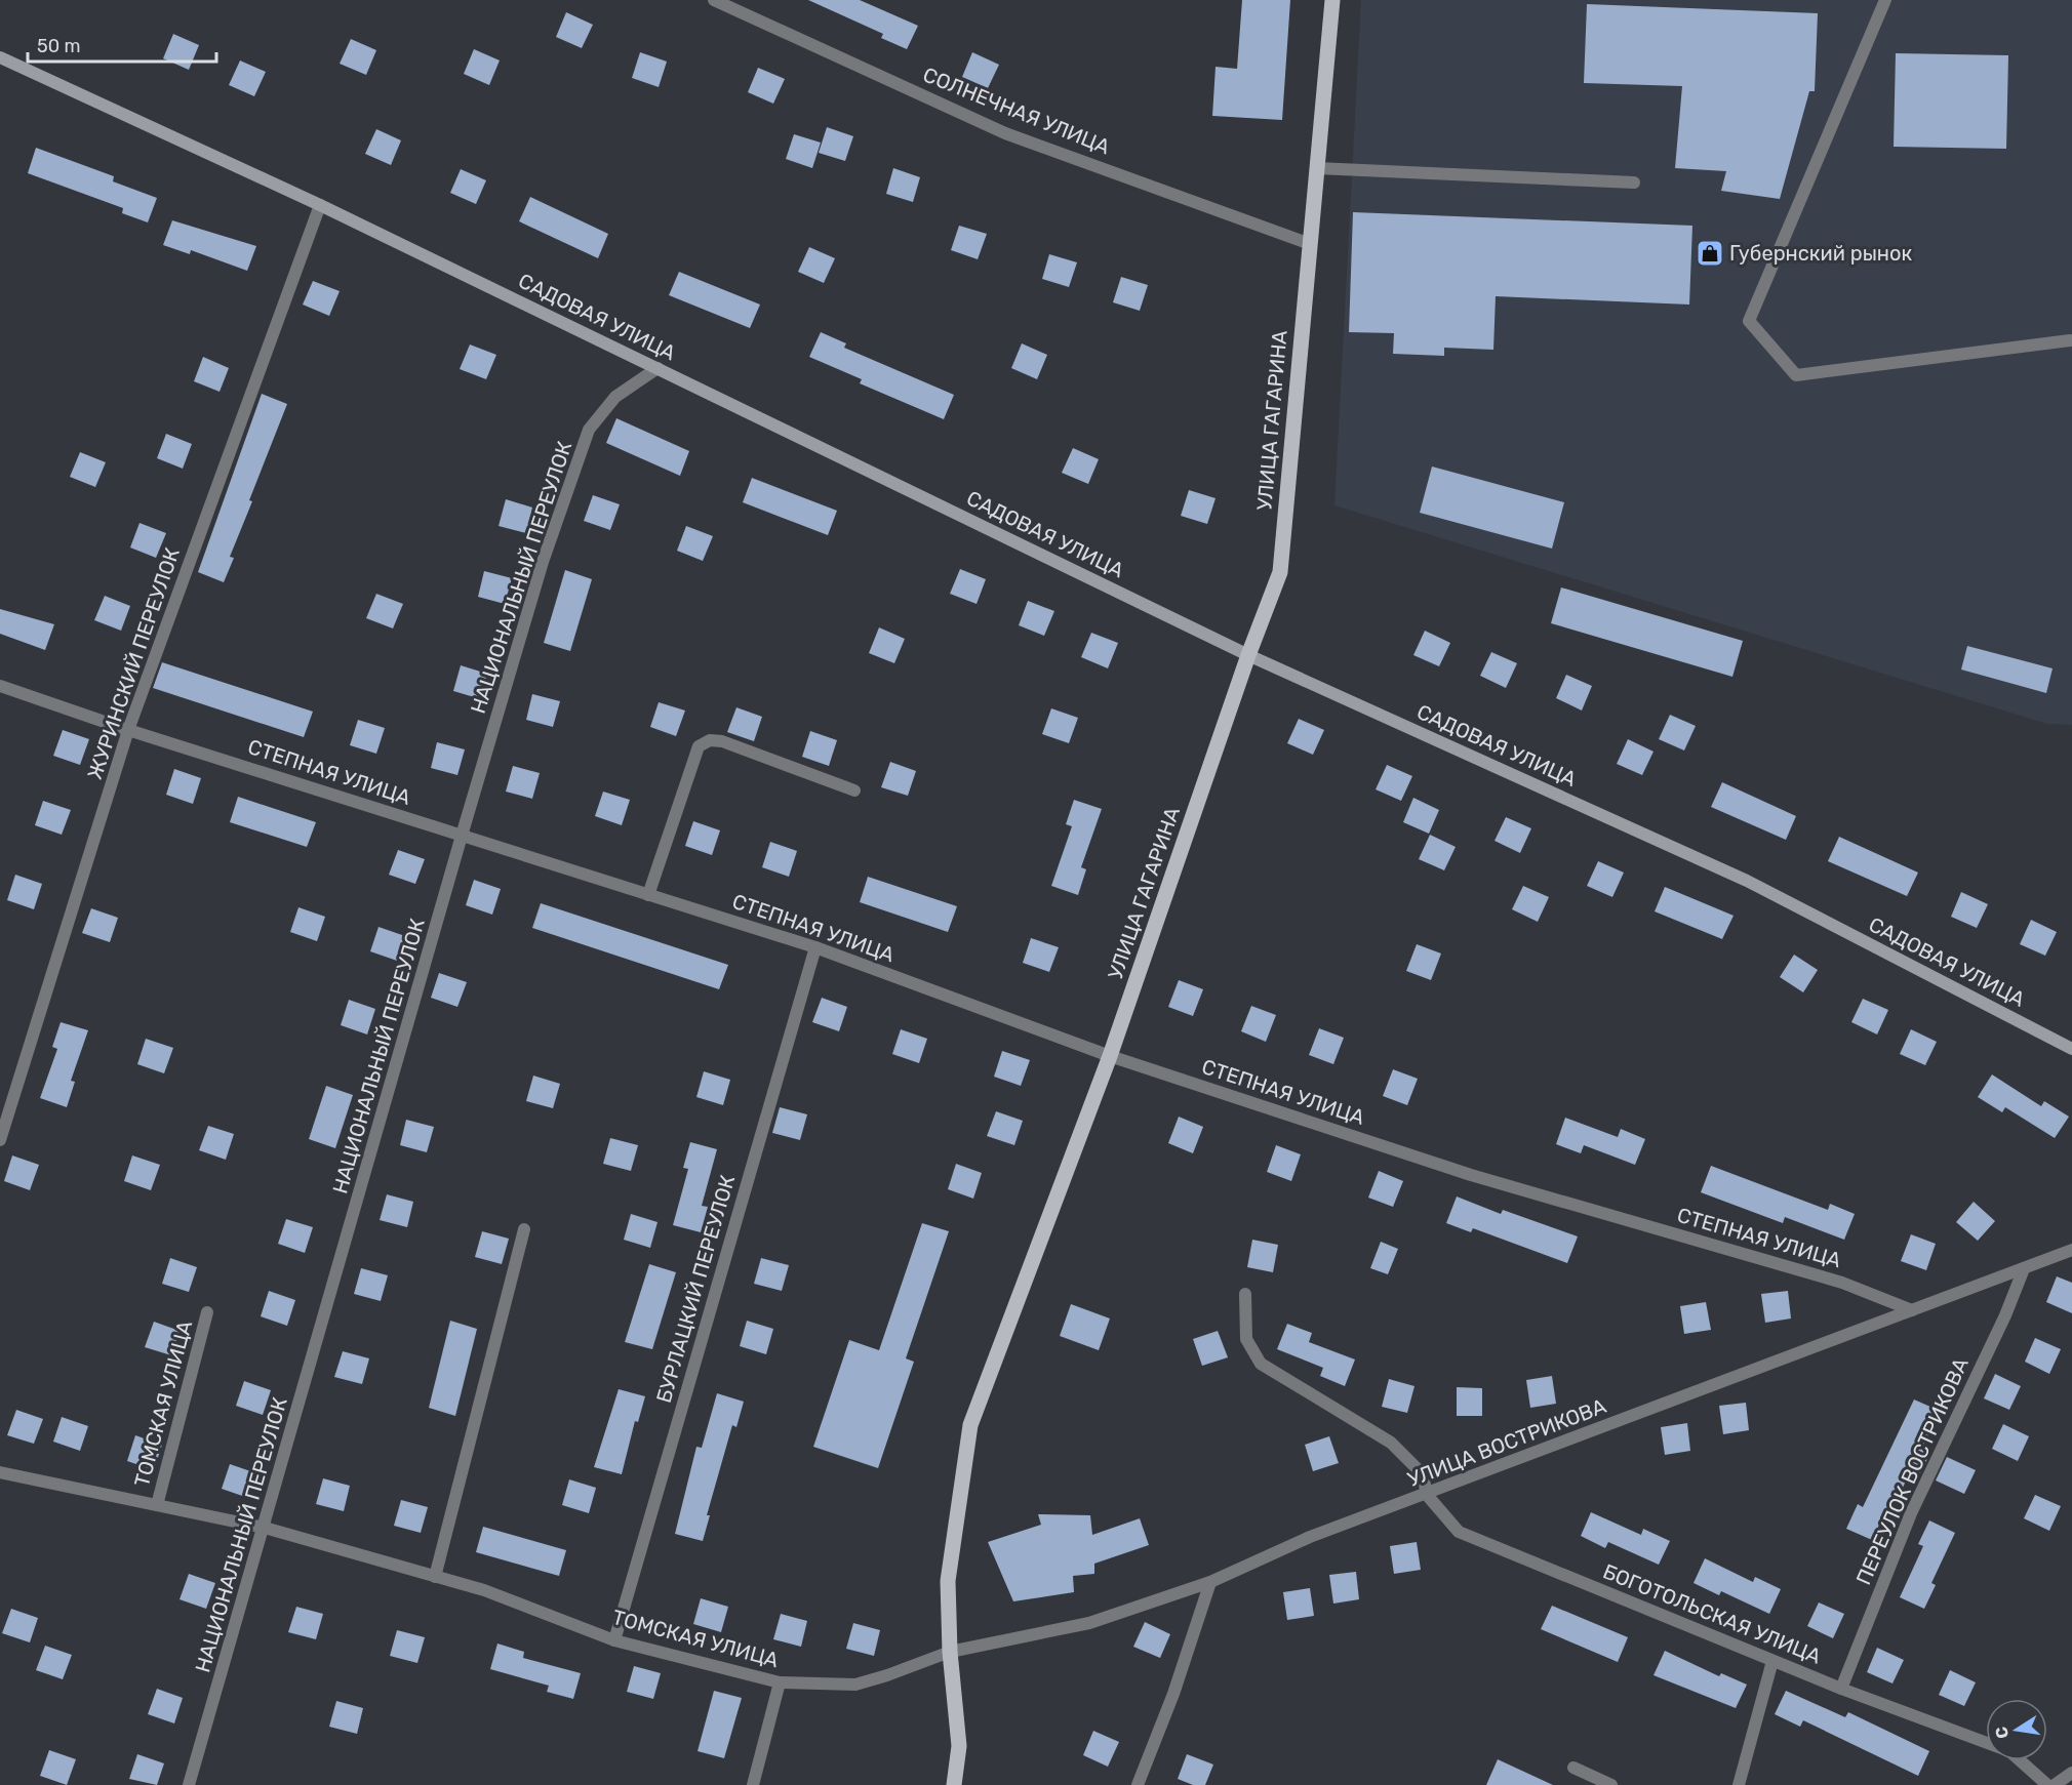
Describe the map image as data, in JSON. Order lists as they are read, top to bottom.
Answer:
{
  "streets": {
    "main road": ["УЛИЦА ГАГАРИНА"],
    "street": [
      "СОЛНЕЧНАЯ УЛИЦА",
      "САДОВАЯ УЛИЦА",
      "НАЦИОНАЛЬНЫЙ ПЕРЕУЛОК",
      "ЖУРИНСКИЙ ПЕРЕУЛОК",
      "СТЕПНАЯ УЛИЦА",
      "БУРЛАЦКИЙ ПЕРЕУЛОК",
      "ТОМСКАЯ УЛИЦА",
      "УЛИЦА ВОСТРИКОВА",
      "ПЕРЕУЛОК ВОСТРИКОВА",
      "БОГОТОЛЬСКАЯ УЛИЦА"
    ]
  },
  "crossings": [
    ["СОЛНЕЧНАЯ УЛИЦА", "УЛИЦА ГАГАРИНА"],
    ["САДОВАЯ УЛИЦА", "УЛИЦА ГАГАРИНА"],
    ["САДОВАЯ УЛИЦА", "НАЦИОНАЛЬНЫЙ ПЕРЕУЛОК"],
    ["САДОВАЯ УЛИЦА", "ЖУРИНСКИЙ ПЕРЕУЛОК"],
    ["УЛИЦА ГАГАРИНА", "СТЕПНАЯ УЛИЦА"],
    ["УЛИЦА ГАГАРИНА", "ТОМСКАЯ УЛИЦА"],
    ["УЛИЦА ГАГАРИНА", "УЛИЦА ВОСТРИКОВА"],
    ["НАЦИОНАЛЬНЫЙ ПЕРЕУЛОК", "СТЕПНАЯ УЛИЦА"],
    ["НАЦИОНАЛЬНЫЙ ПЕРЕУЛОК", "ТОМСКАЯ УЛИЦА"],
    ["ЖУРИНСКИЙ ПЕРЕУЛОК", "СТЕПНАЯ УЛИЦА"],
    ["СТЕПНАЯ УЛИЦА", "БУРЛАЦКИЙ ПЕРЕУЛОК"],
    ["СТЕПНАЯ УЛИЦА", "УЛИЦА ВОСТРИКОВА"],
    ["БУРЛАЦКИЙ ПЕРЕУЛОК", "ТОМСКАЯ УЛИЦА"],
    ["ТОМСКАЯ УЛИЦА", "УЛИЦА ВОСТРИКОВА"],
    ["УЛИЦА ВОСТРИКОВА", "ПЕРЕУЛОК ВОСТРИКОВА"],
    ["УЛИЦА ВОСТРИКОВА", "БОГОТОЛЬСКАЯ УЛИЦА"],
    ["ПЕРЕУЛОК ВОСТРИКОВА", "БОГОТОЛЬСКАЯ УЛИЦА"]
  ],
  "places": {
    "shop": ["Губернский рынок"]
  },
  "scale_bar": "50 m",
  "north": "left"
}
